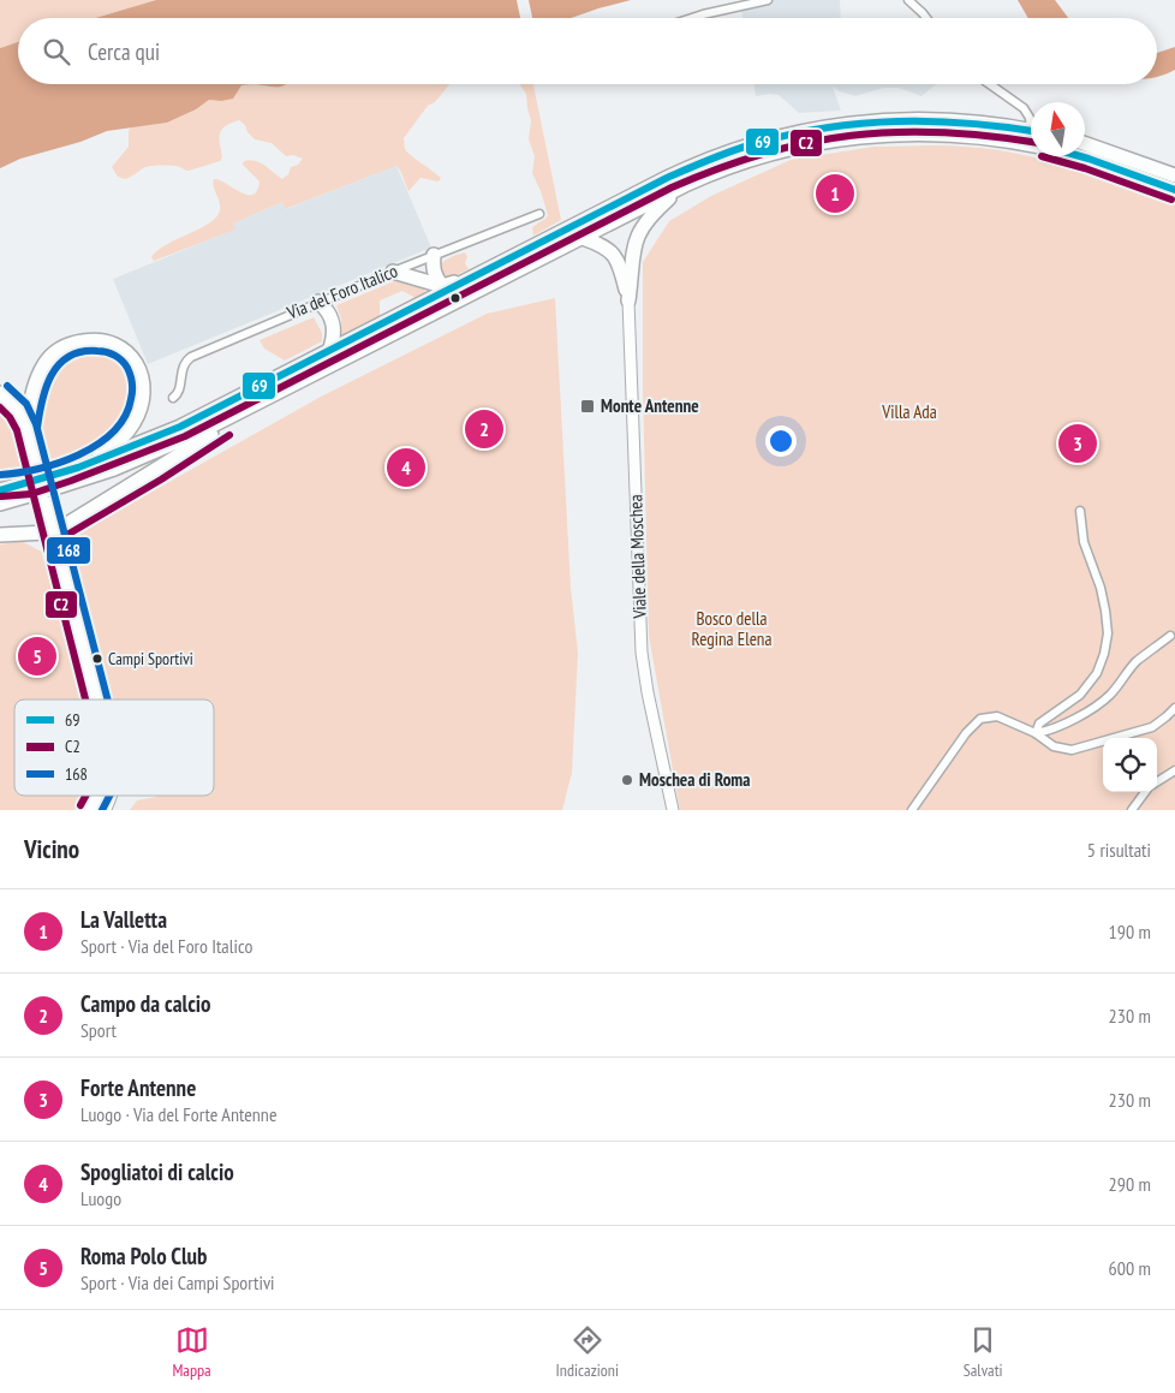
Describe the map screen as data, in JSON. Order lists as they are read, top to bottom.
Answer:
{
  "streets": {
    "street": ["Via del Foro Italico", "Viale della Moschea"]
  },
  "parks": ["Villa Ada", "Bosco della Regina Elena"],
  "places": {
    "transit": ["Monte Antenne"],
    "other": ["Campi Sportivi", "Moschea di Roma"]
  },
  "lines": ["transit line 69", "transit line C2", "transit line 168"],
  "legend": ["69", "C2", "168"],
  "north": "top",
  "page": {
    "search": "Cerca qui",
    "pins": [
      "1",
      "2",
      "3",
      "4",
      "5"
    ],
    "heading": ["Vicino", "5 risultati"],
    "list": [
      {
        "mark": "1",
        "name": "La Valletta",
        "note": "Sport · Via del Foro Italico",
        "value": "190 m"
      },
      {
        "mark": "2",
        "name": "Campo da calcio",
        "note": "Sport",
        "value": "230 m"
      },
      {
        "mark": "3",
        "name": "Forte Antenne",
        "note": "Luogo · Via del Forte Antenne",
        "value": "230 m"
      },
      {
        "mark": "4",
        "name": "Spogliatoi di calcio",
        "note": "Luogo",
        "value": "290 m"
      },
      {
        "mark": "5",
        "name": "Roma Polo Club",
        "note": "Sport · Via dei Campi Sportivi",
        "value": "600 m"
      }
    ],
    "nav": ["Mappa", "Indicazioni", "Salvati"]
  }
}
